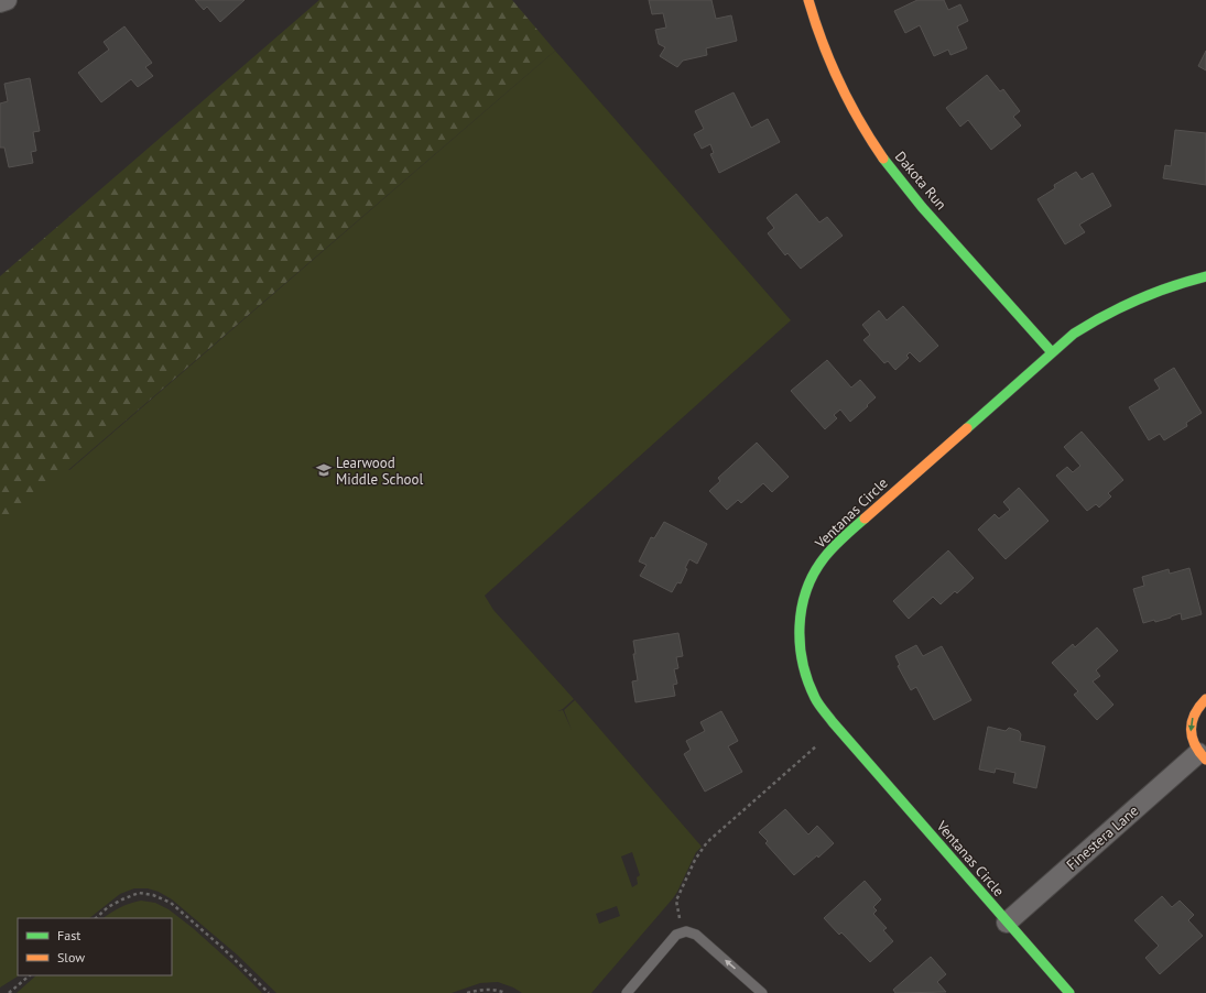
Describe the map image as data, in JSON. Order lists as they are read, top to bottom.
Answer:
{
  "streets": {
    "street": ["Dakota Run", "Ventanas Circle", "Finestera Lane"]
  },
  "crossings": [
    ["Dakota Run", "Ventanas Circle"],
    ["Ventanas Circle", "Finestera Lane"]
  ],
  "places": {
    "school or university": ["Learwood Middle School"]
  },
  "legend": ["Fast", "Slow"]
}
